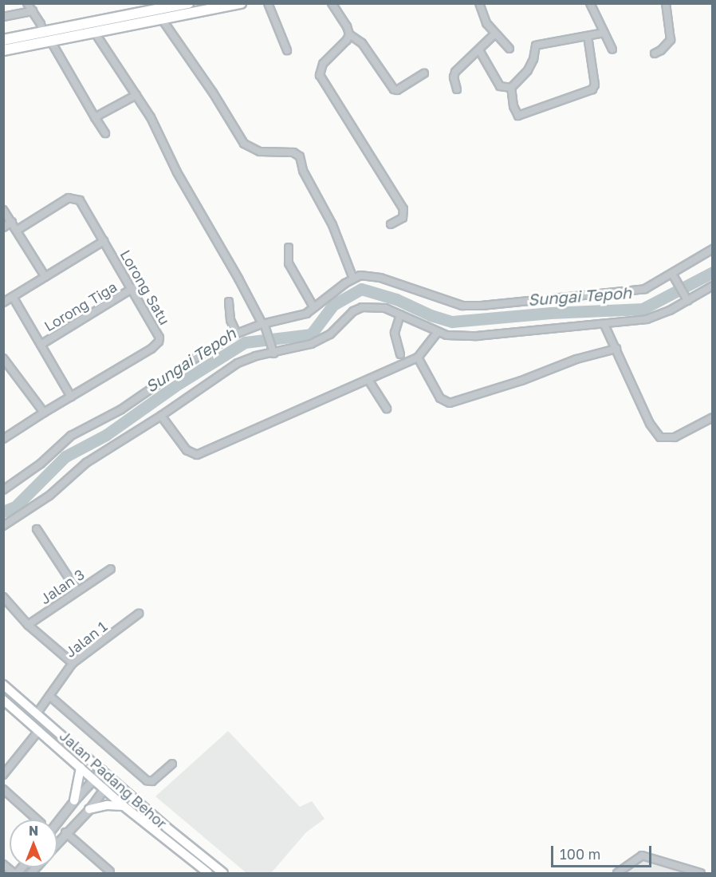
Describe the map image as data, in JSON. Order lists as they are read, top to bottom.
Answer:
{
  "streets": {
    "main road": ["Jalan Padang Behor"],
    "street": [
      "Lorong Satu",
      "Lorong Tiga",
      "Jalan 3",
      "Jalan 1"
    ]
  },
  "crossings": [
    ["Lorong Satu", "Lorong Tiga"],
    ["Jalan 1", "Jalan Padang Behor"]
  ],
  "water": ["Sungai Tepoh"],
  "scale_bar": "100 m",
  "north": "top"
}
